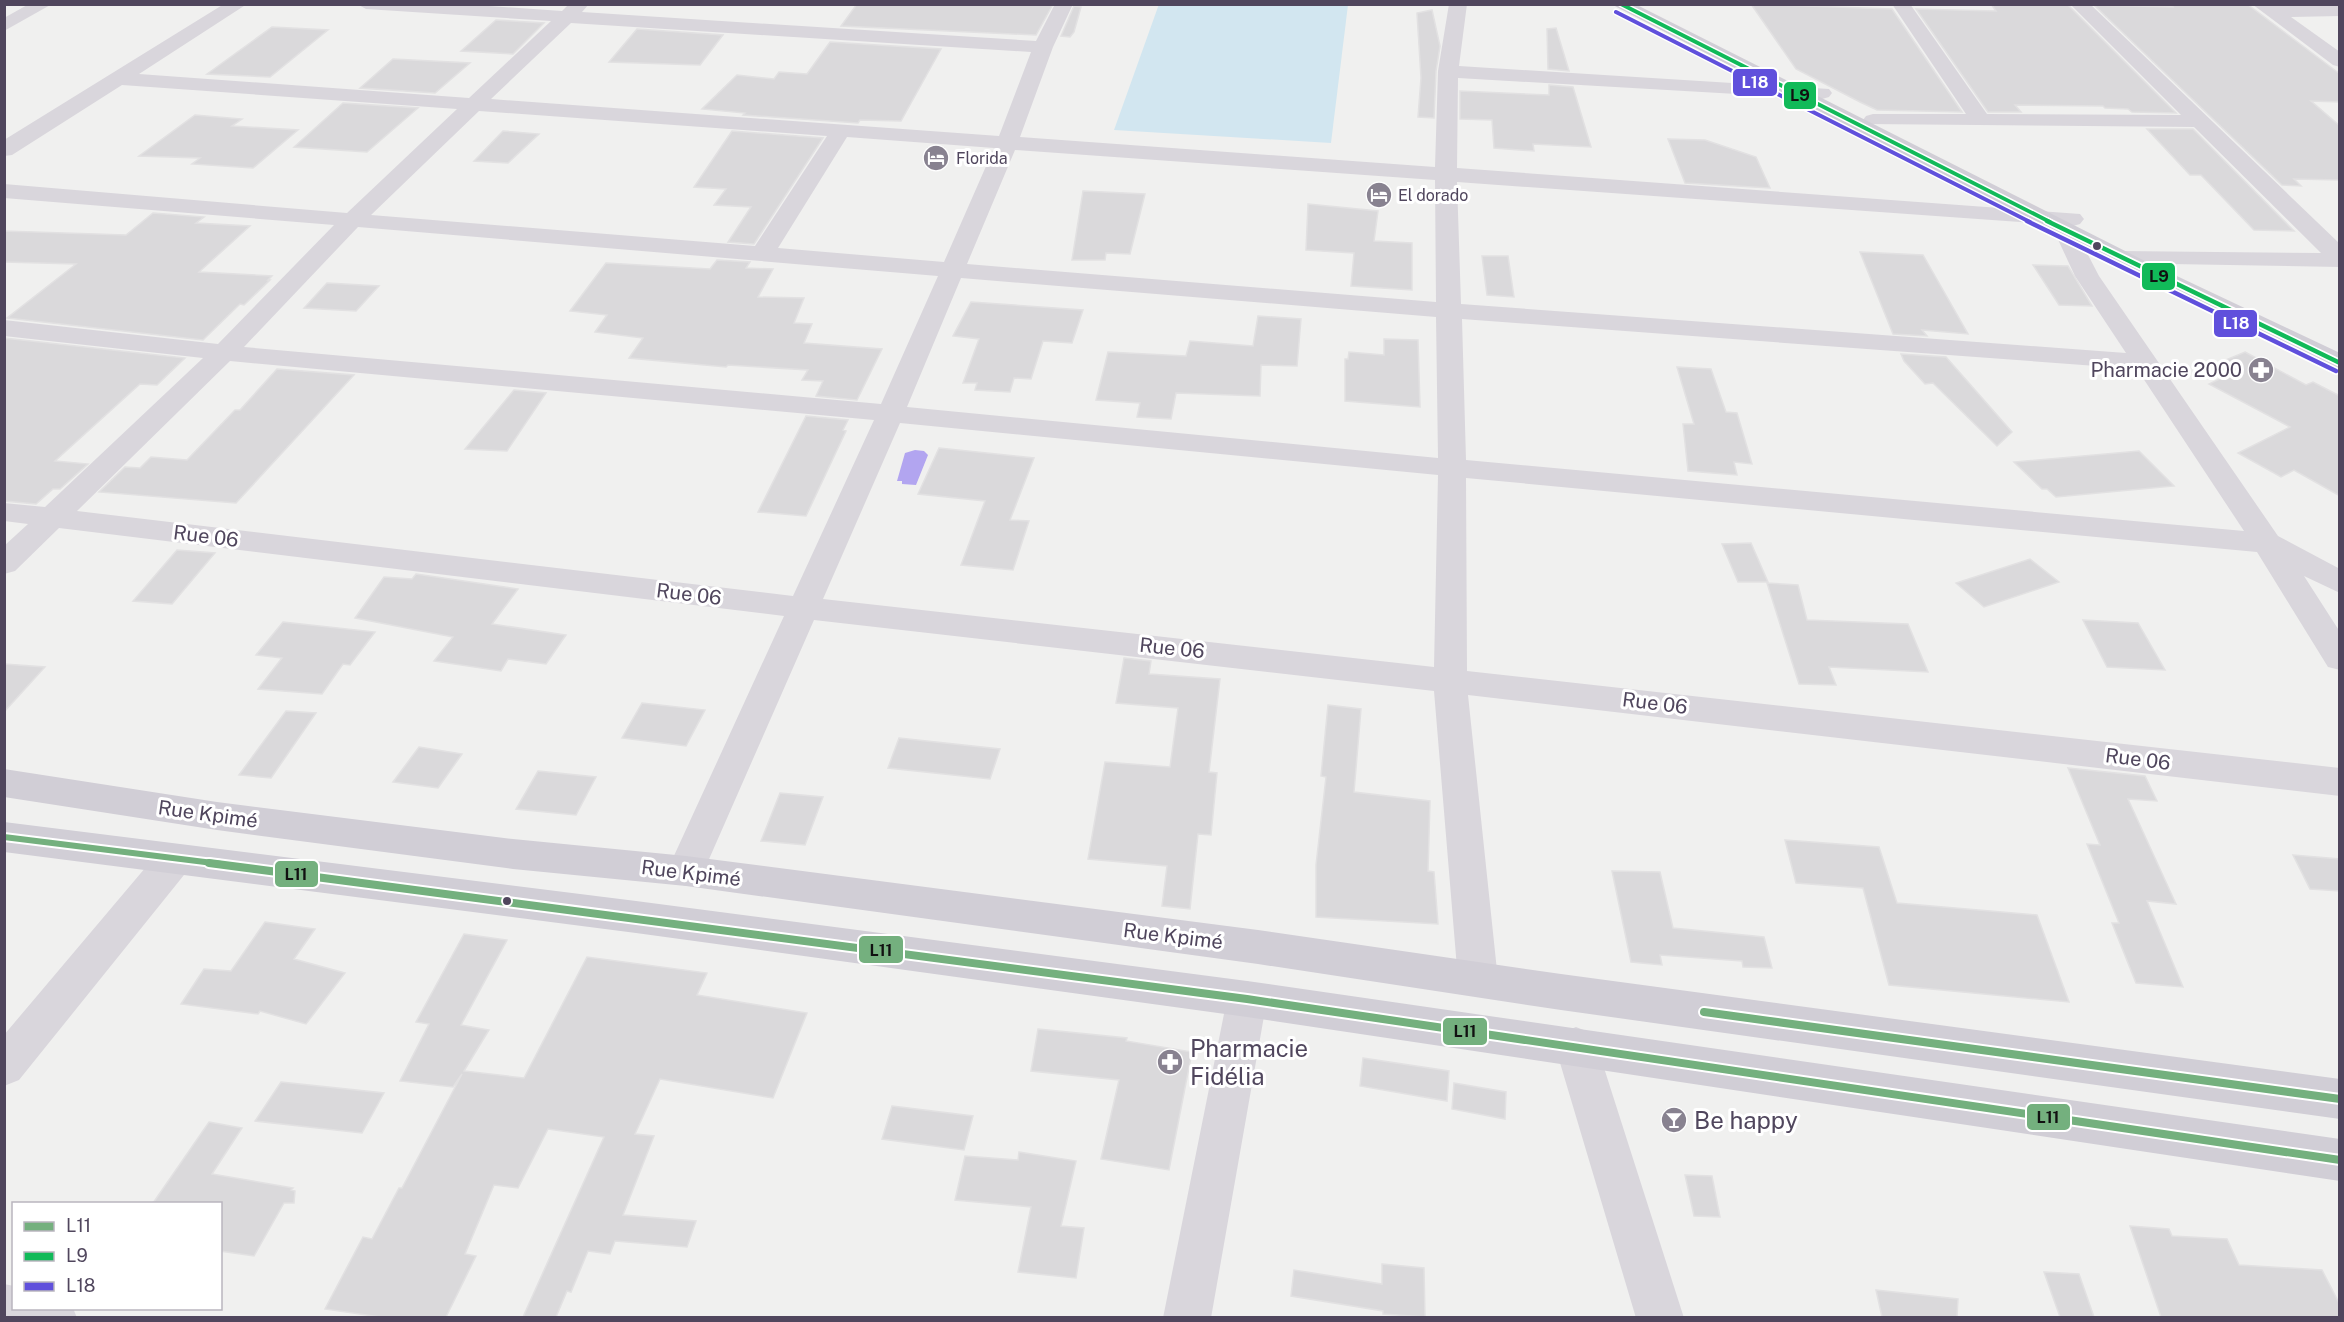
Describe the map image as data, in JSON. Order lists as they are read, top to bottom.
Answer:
{
  "streets": {
    "main road": ["Rue Kpimé"],
    "street": ["Rue 06"]
  },
  "places": {
    "hotel": ["Florida", "El dorado"],
    "pharmacy": ["Pharmacie 2000", "Pharmacie Fidélia"],
    "bar": ["Be happy"]
  },
  "lines": ["transit line L9", "transit line L18", "transit line L11"],
  "legend": ["L11", "L9", "L18"]
}
